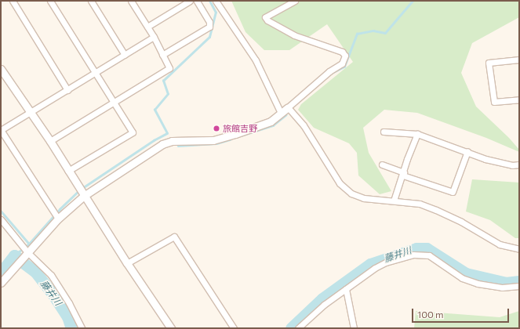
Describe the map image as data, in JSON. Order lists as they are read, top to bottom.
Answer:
{
  "water": ["藤井川"],
  "places": ["旅館吉野"],
  "scale_bar": "100 m"
}
